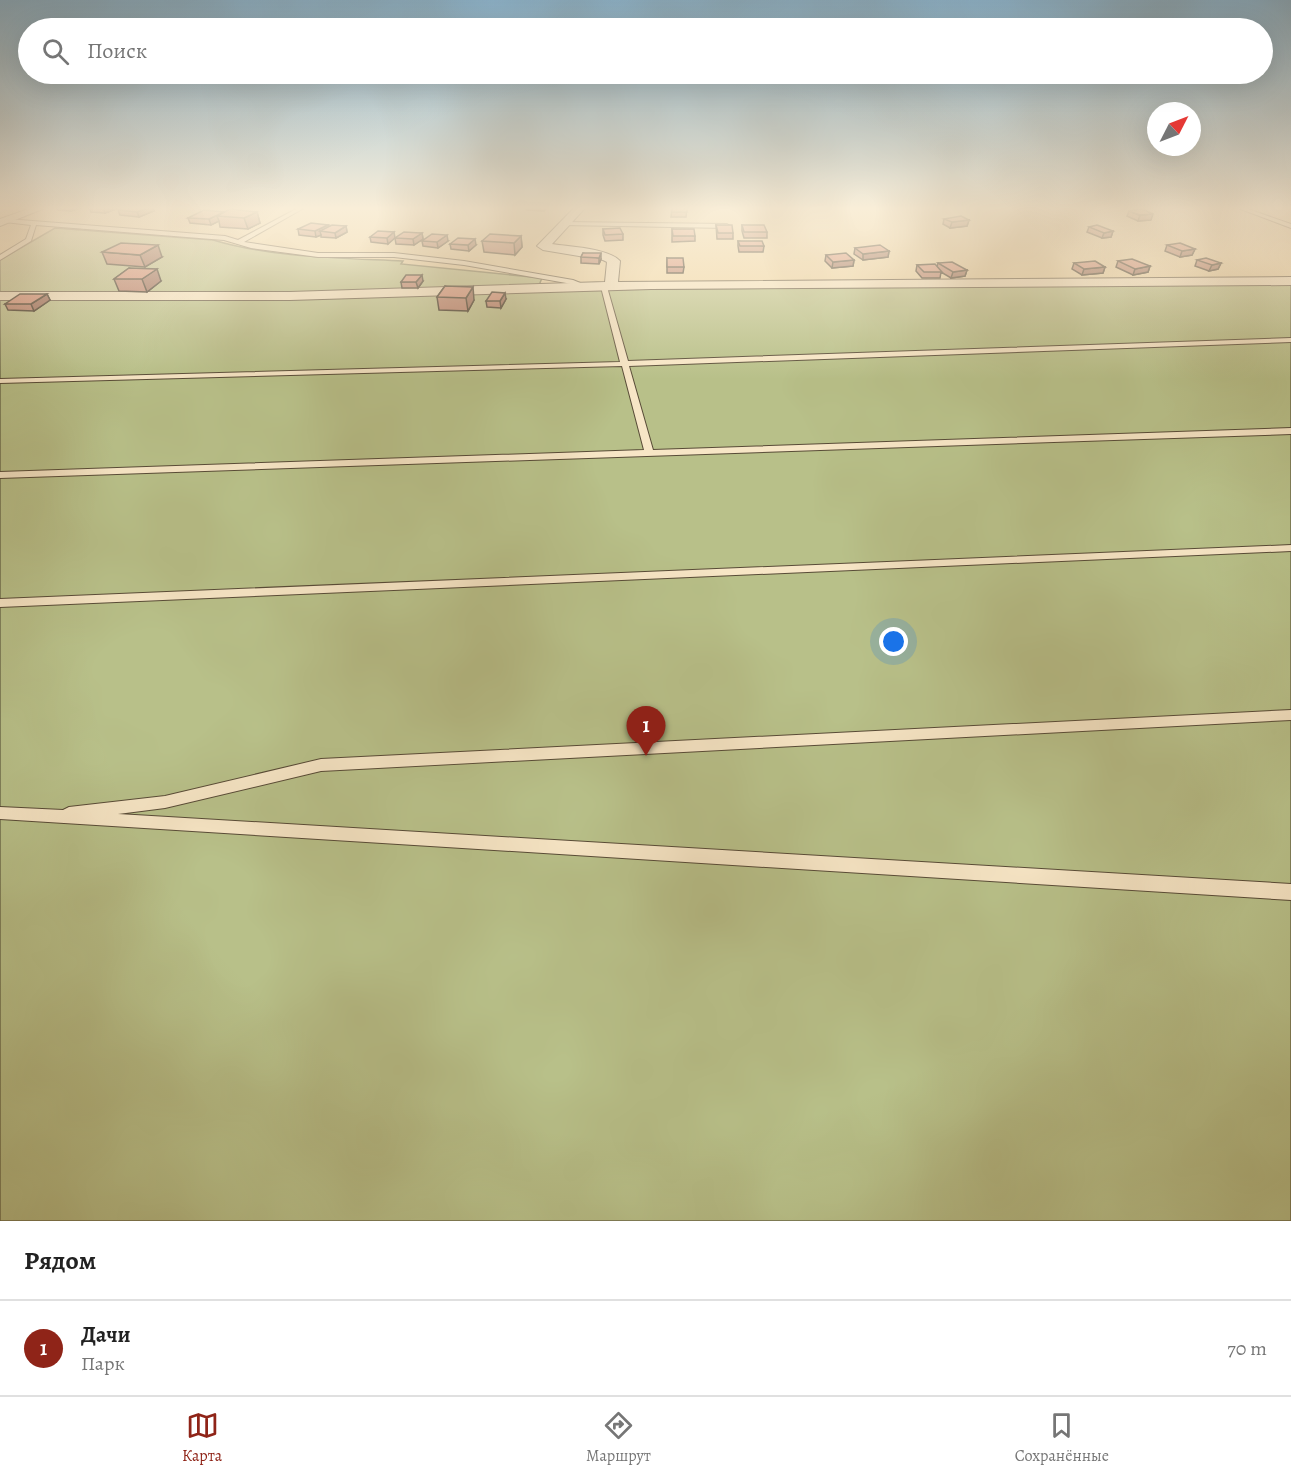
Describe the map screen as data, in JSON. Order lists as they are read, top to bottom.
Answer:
{
  "north": "top right",
  "page": {
    "search": "Поиск",
    "pins": "1",
    "heading": "Рядом",
    "list": [
      {
        "mark": "1",
        "name": "Дачи",
        "note": "Парк",
        "value": "70 m"
      }
    ],
    "nav": ["Карта", "Маршрут", "Сохранённые"]
  }
}
